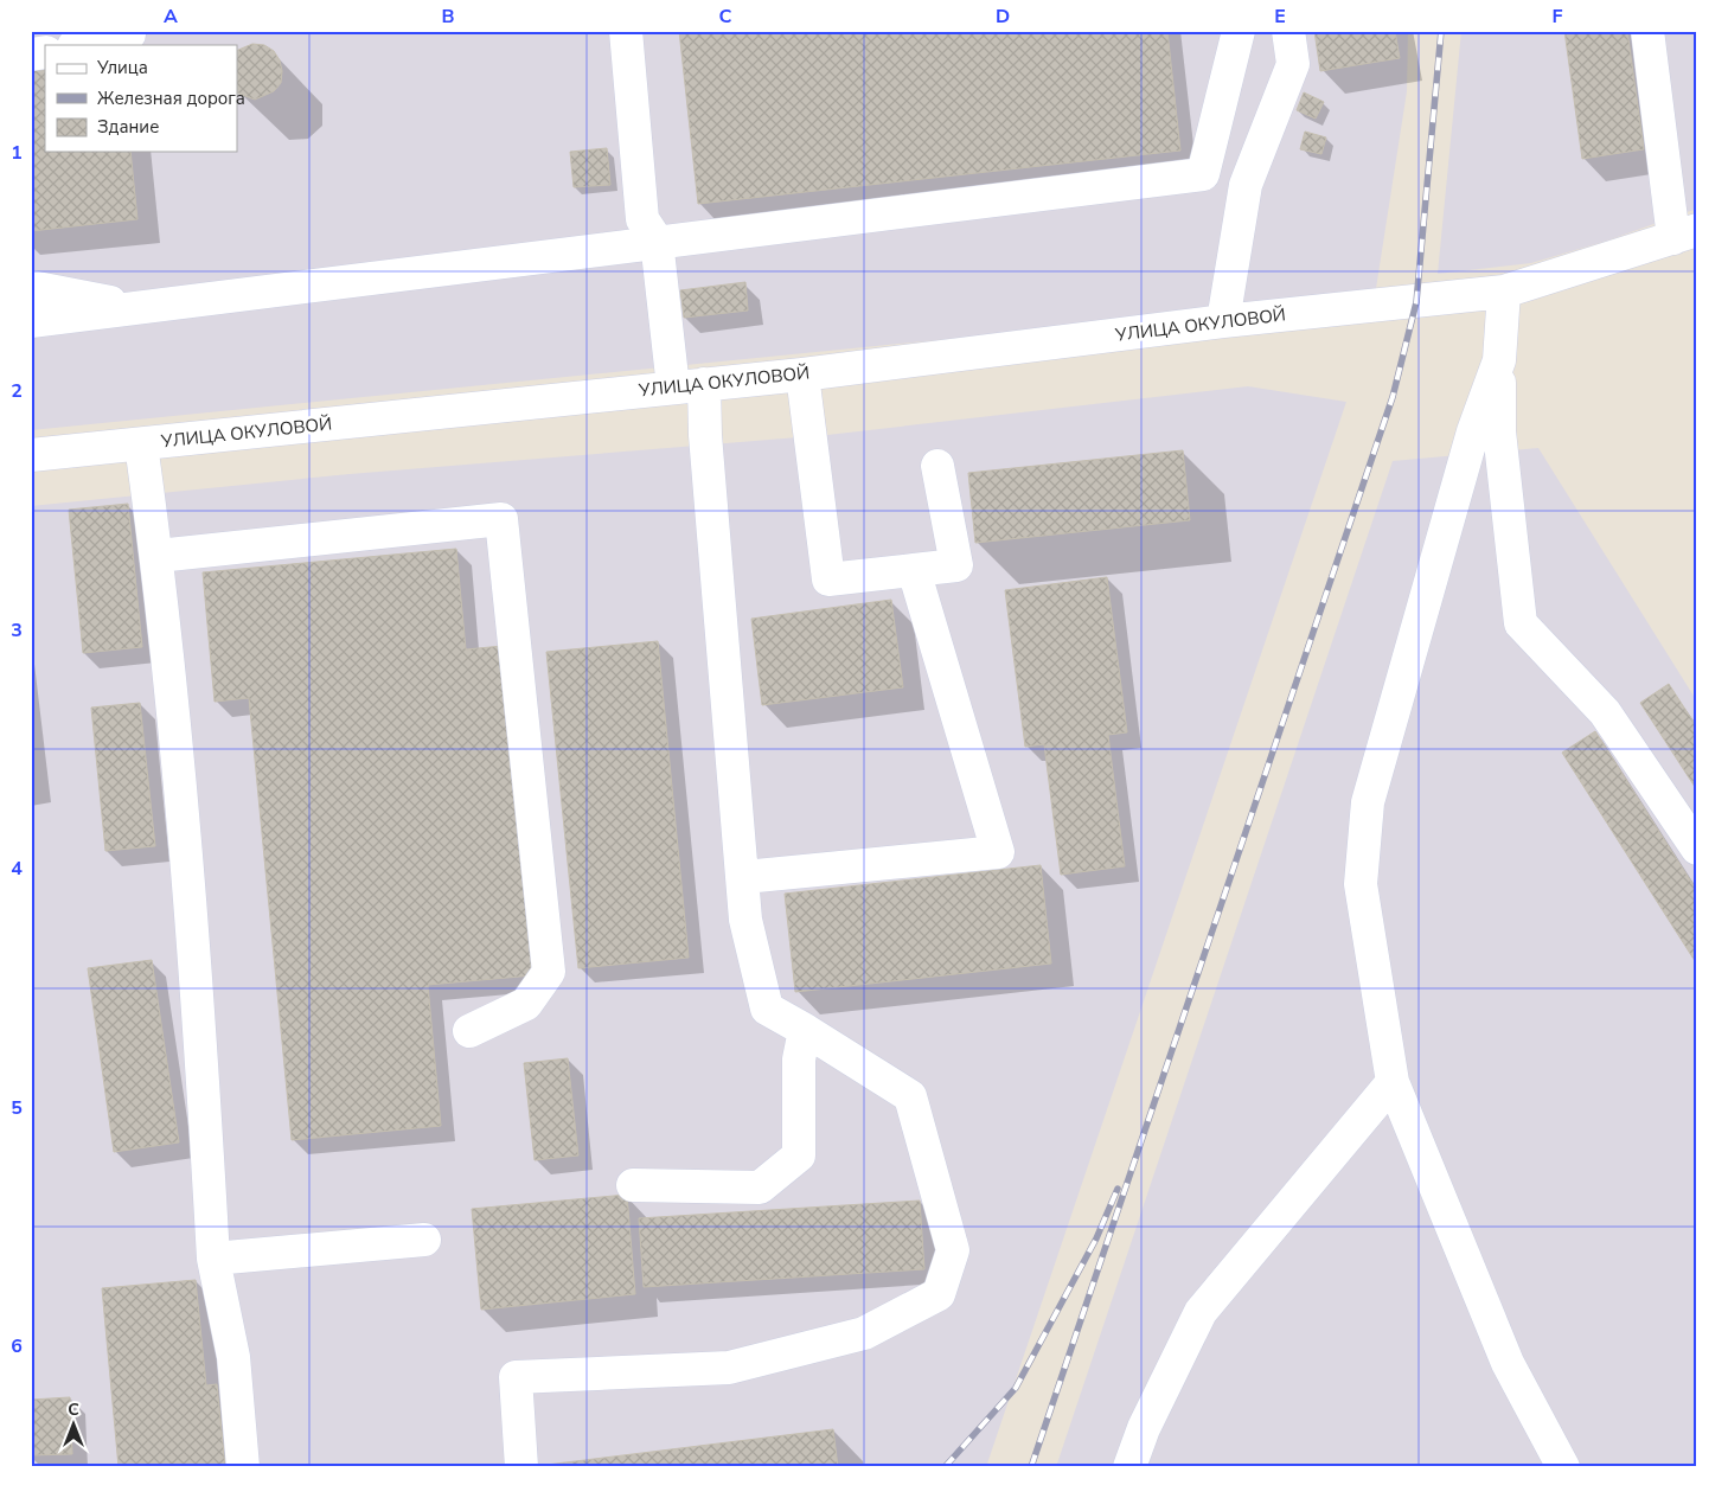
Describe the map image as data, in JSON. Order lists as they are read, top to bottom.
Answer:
{
  "streets": {
    "street": ["УЛИЦА ОКУЛОВОЙ"]
  },
  "legend": ["Улица", "Железная дорога", "Здание"],
  "north": "top",
  "grid": {
    "columns": [
      "A",
      "B",
      "C",
      "D",
      "E",
      "F"
    ],
    "rows": [
      "1",
      "2",
      "3",
      "4",
      "5",
      "6"
    ]
  }
}
